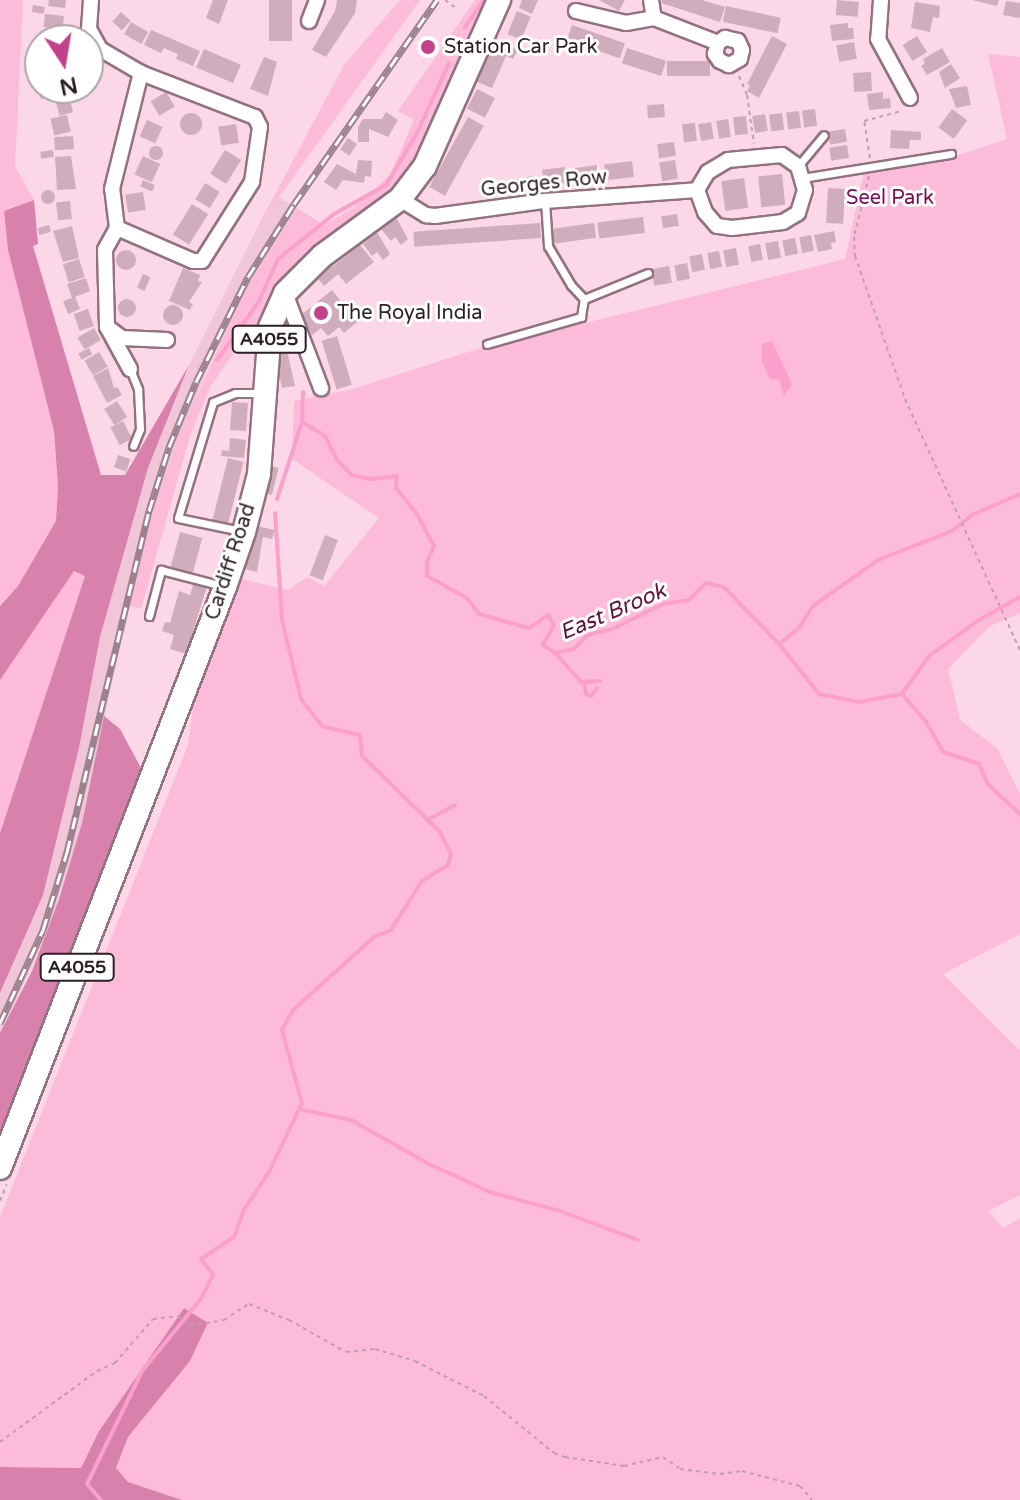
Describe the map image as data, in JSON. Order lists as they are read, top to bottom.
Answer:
{
  "streets": {
    "main road": ["A4055", "Cardiff Road"],
    "street": ["Georges Row"]
  },
  "crossings": [
    ["Georges Row", "Cardiff Road"]
  ],
  "water": ["East Brook"],
  "parks": ["Seel Park"],
  "places": ["Station Car Park", "The Royal India"],
  "north": "bottom"
}
